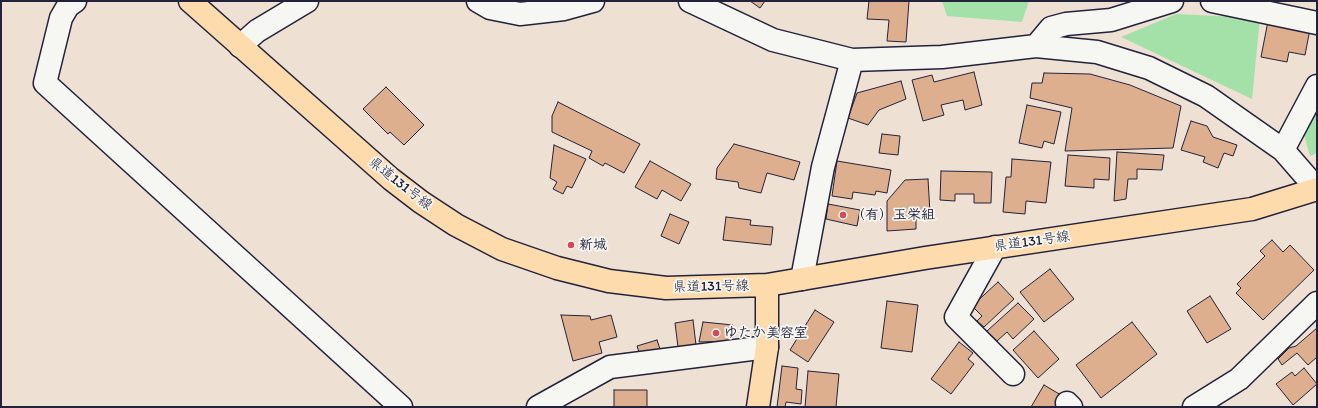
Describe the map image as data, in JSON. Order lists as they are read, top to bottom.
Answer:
{
  "streets": {
    "main road": ["県道131号線"]
  },
  "places": ["（有）玉栄組", "新城", "ゆたか美容室"]
}
